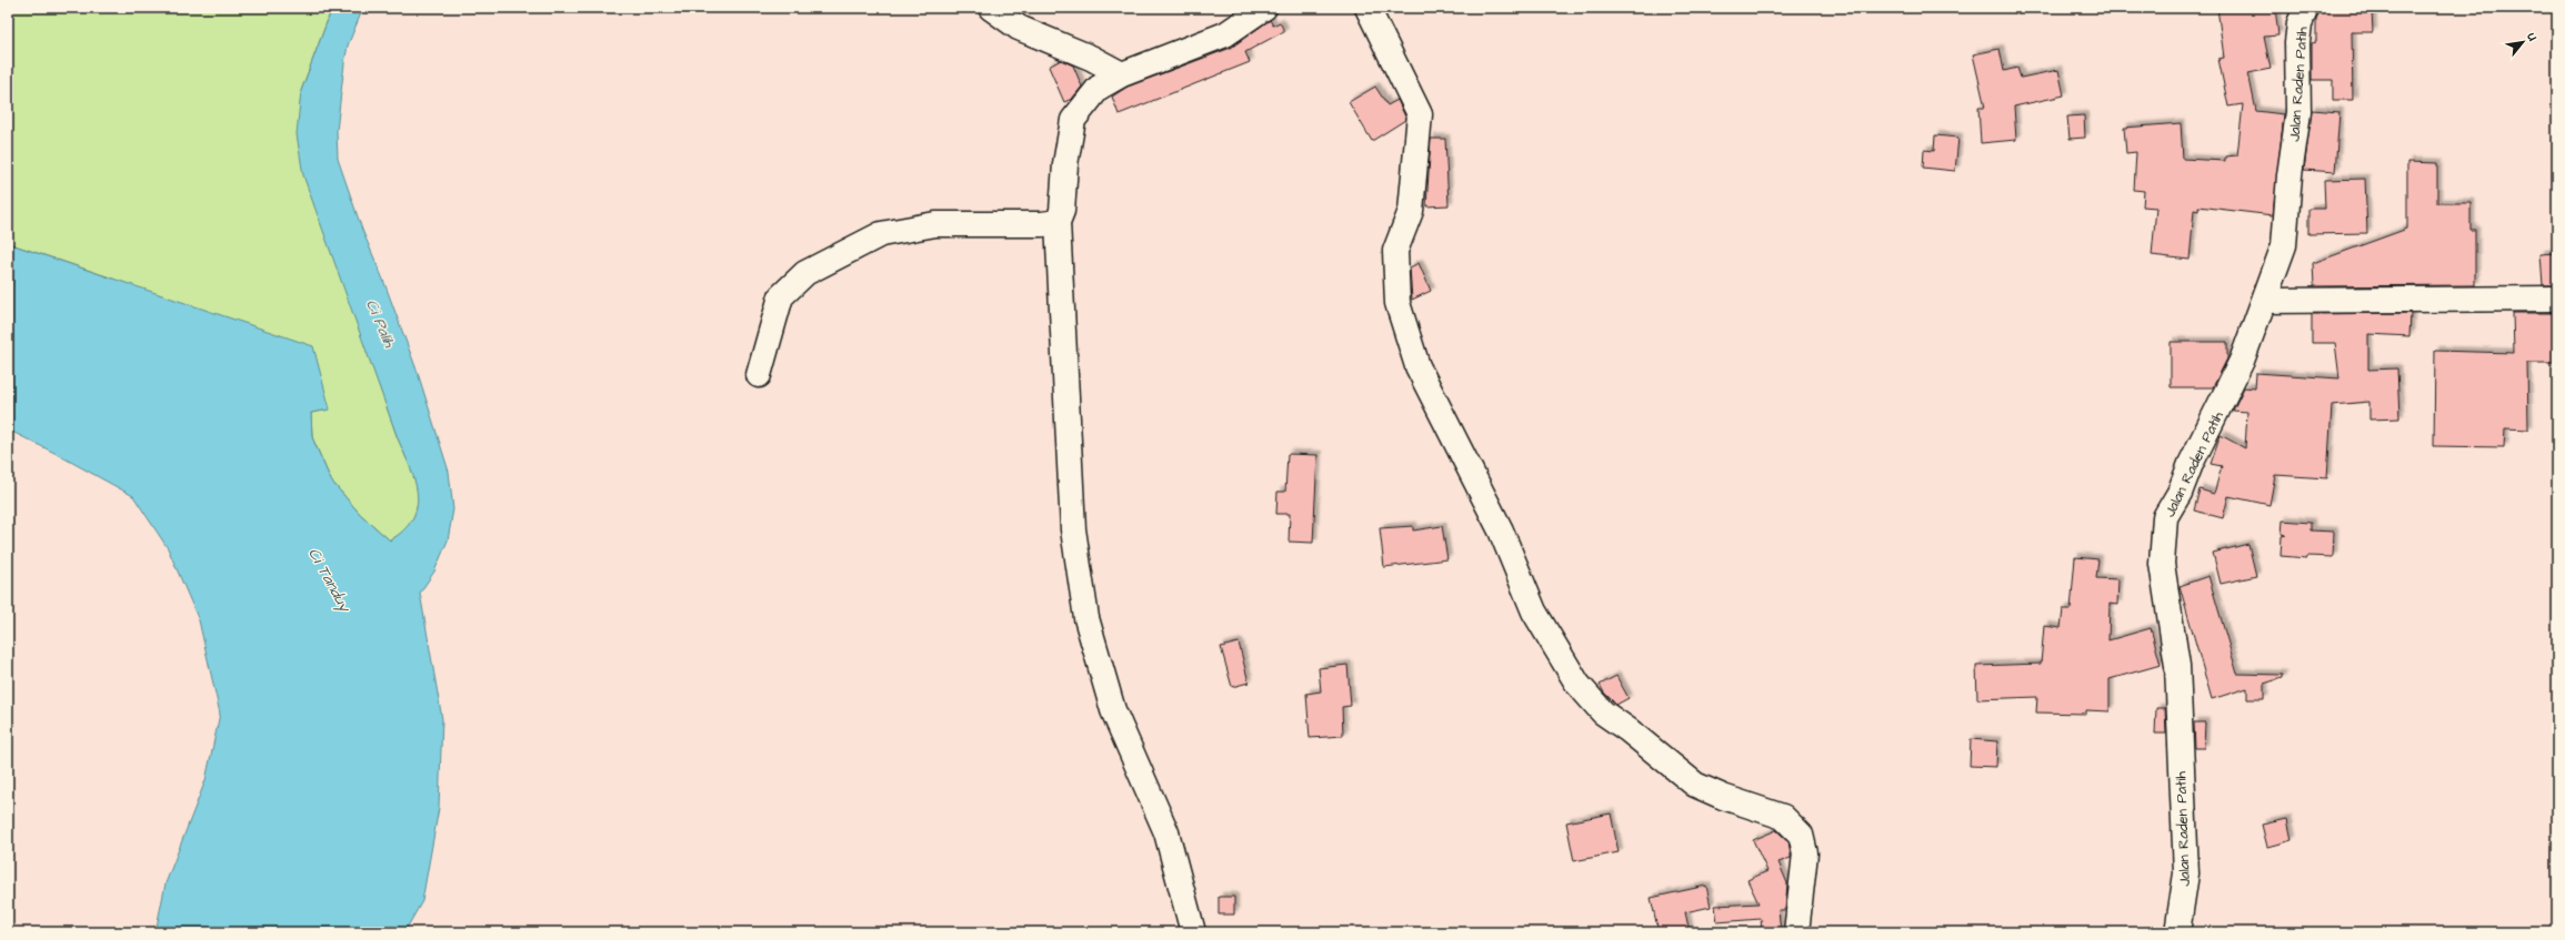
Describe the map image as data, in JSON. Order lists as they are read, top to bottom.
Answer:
{
  "streets": {
    "street": ["Jalan Raden Patih"]
  },
  "water": ["Ci Palih", "Ci Tanduy"],
  "north": "top right"
}
